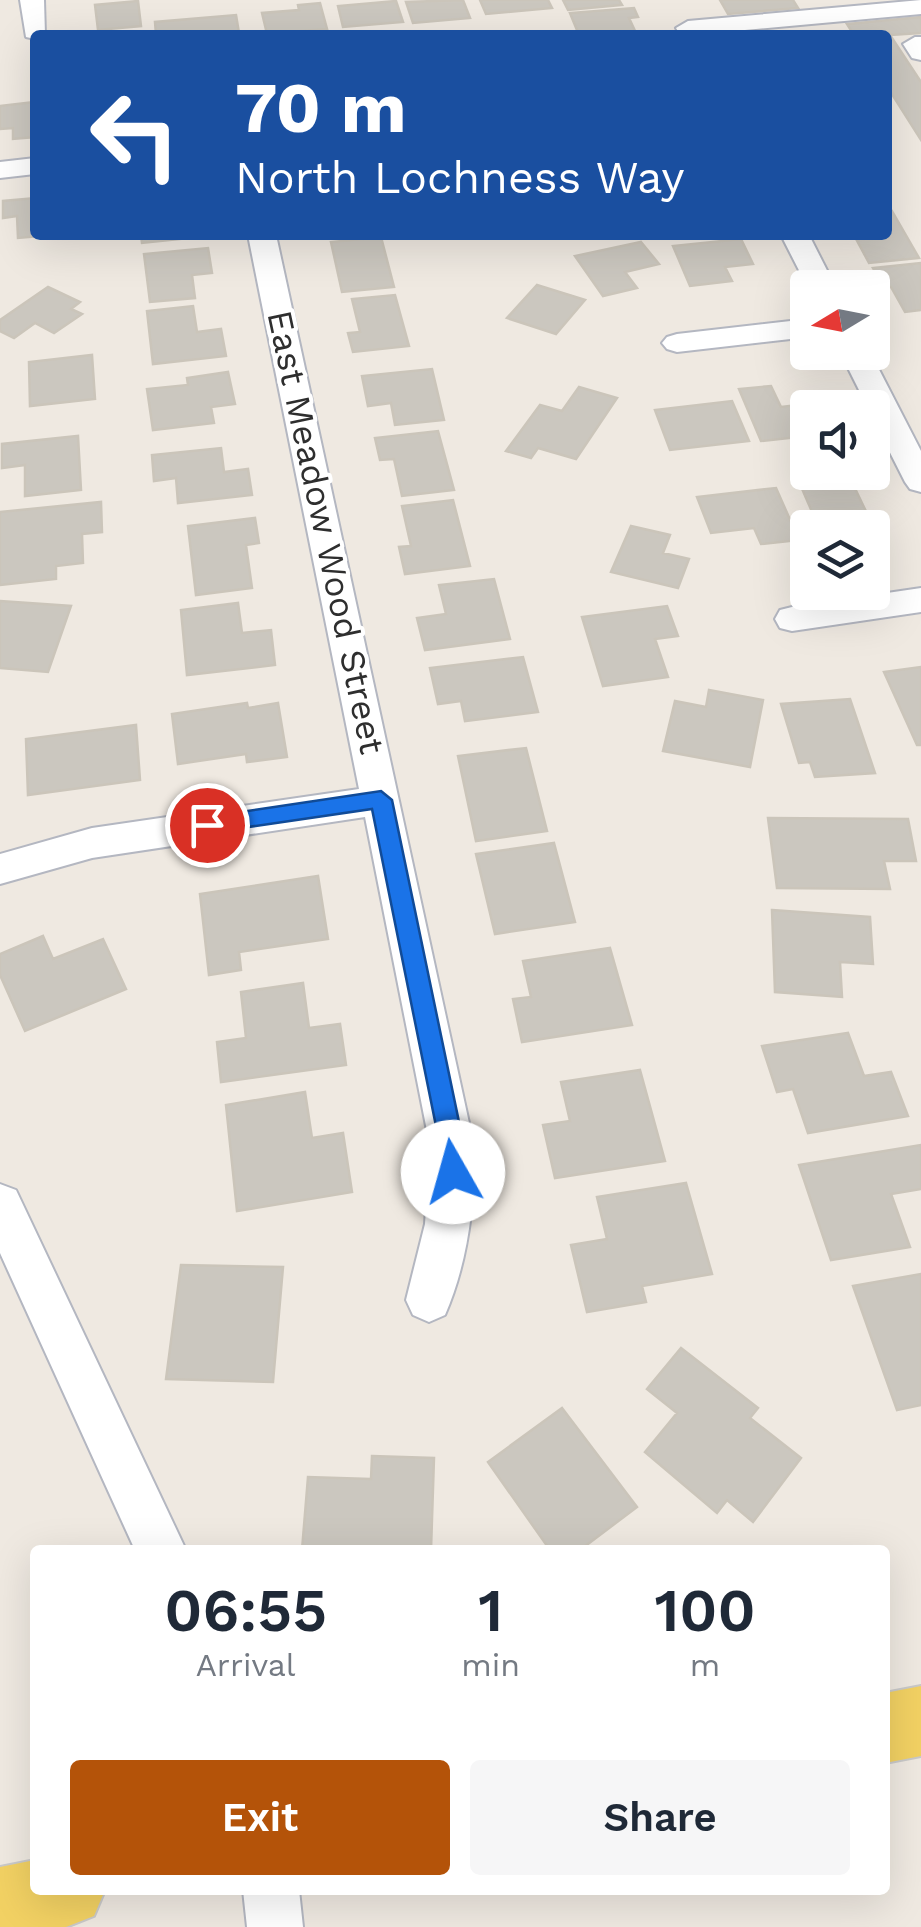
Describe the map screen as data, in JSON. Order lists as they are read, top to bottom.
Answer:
{
  "streets": {
    "street": ["East Meadow Wood Street"]
  },
  "north": "left",
  "page": {
    "turn": ["70 m", "North Lochness Way"],
    "eta": [
      "06:55",
      "Arrival",
      "1",
      "min",
      "100",
      "m"
    ],
    "buttons": ["Exit", "Share"]
  }
}
